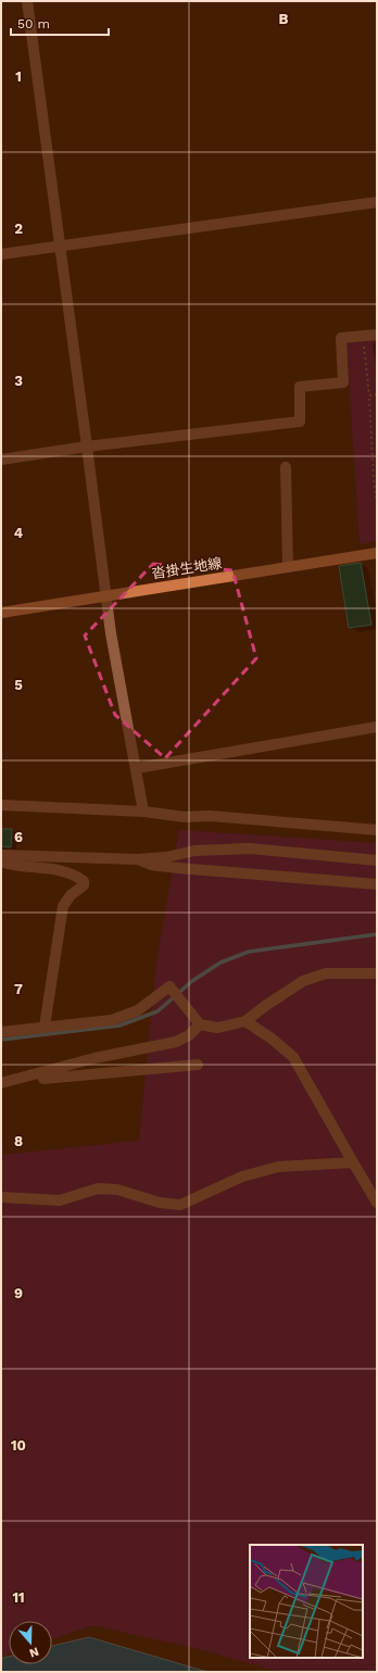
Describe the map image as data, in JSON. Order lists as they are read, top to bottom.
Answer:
{
  "streets": {
    "main road": ["沓掛生地線"]
  },
  "scale_bar": "50 m",
  "north": "bottom",
  "grid": {
    "columns": ["B"],
    "rows": [
      "1",
      "2",
      "3",
      "4",
      "5",
      "6",
      "7",
      "8",
      "9",
      "10",
      "11"
    ]
  }
}
